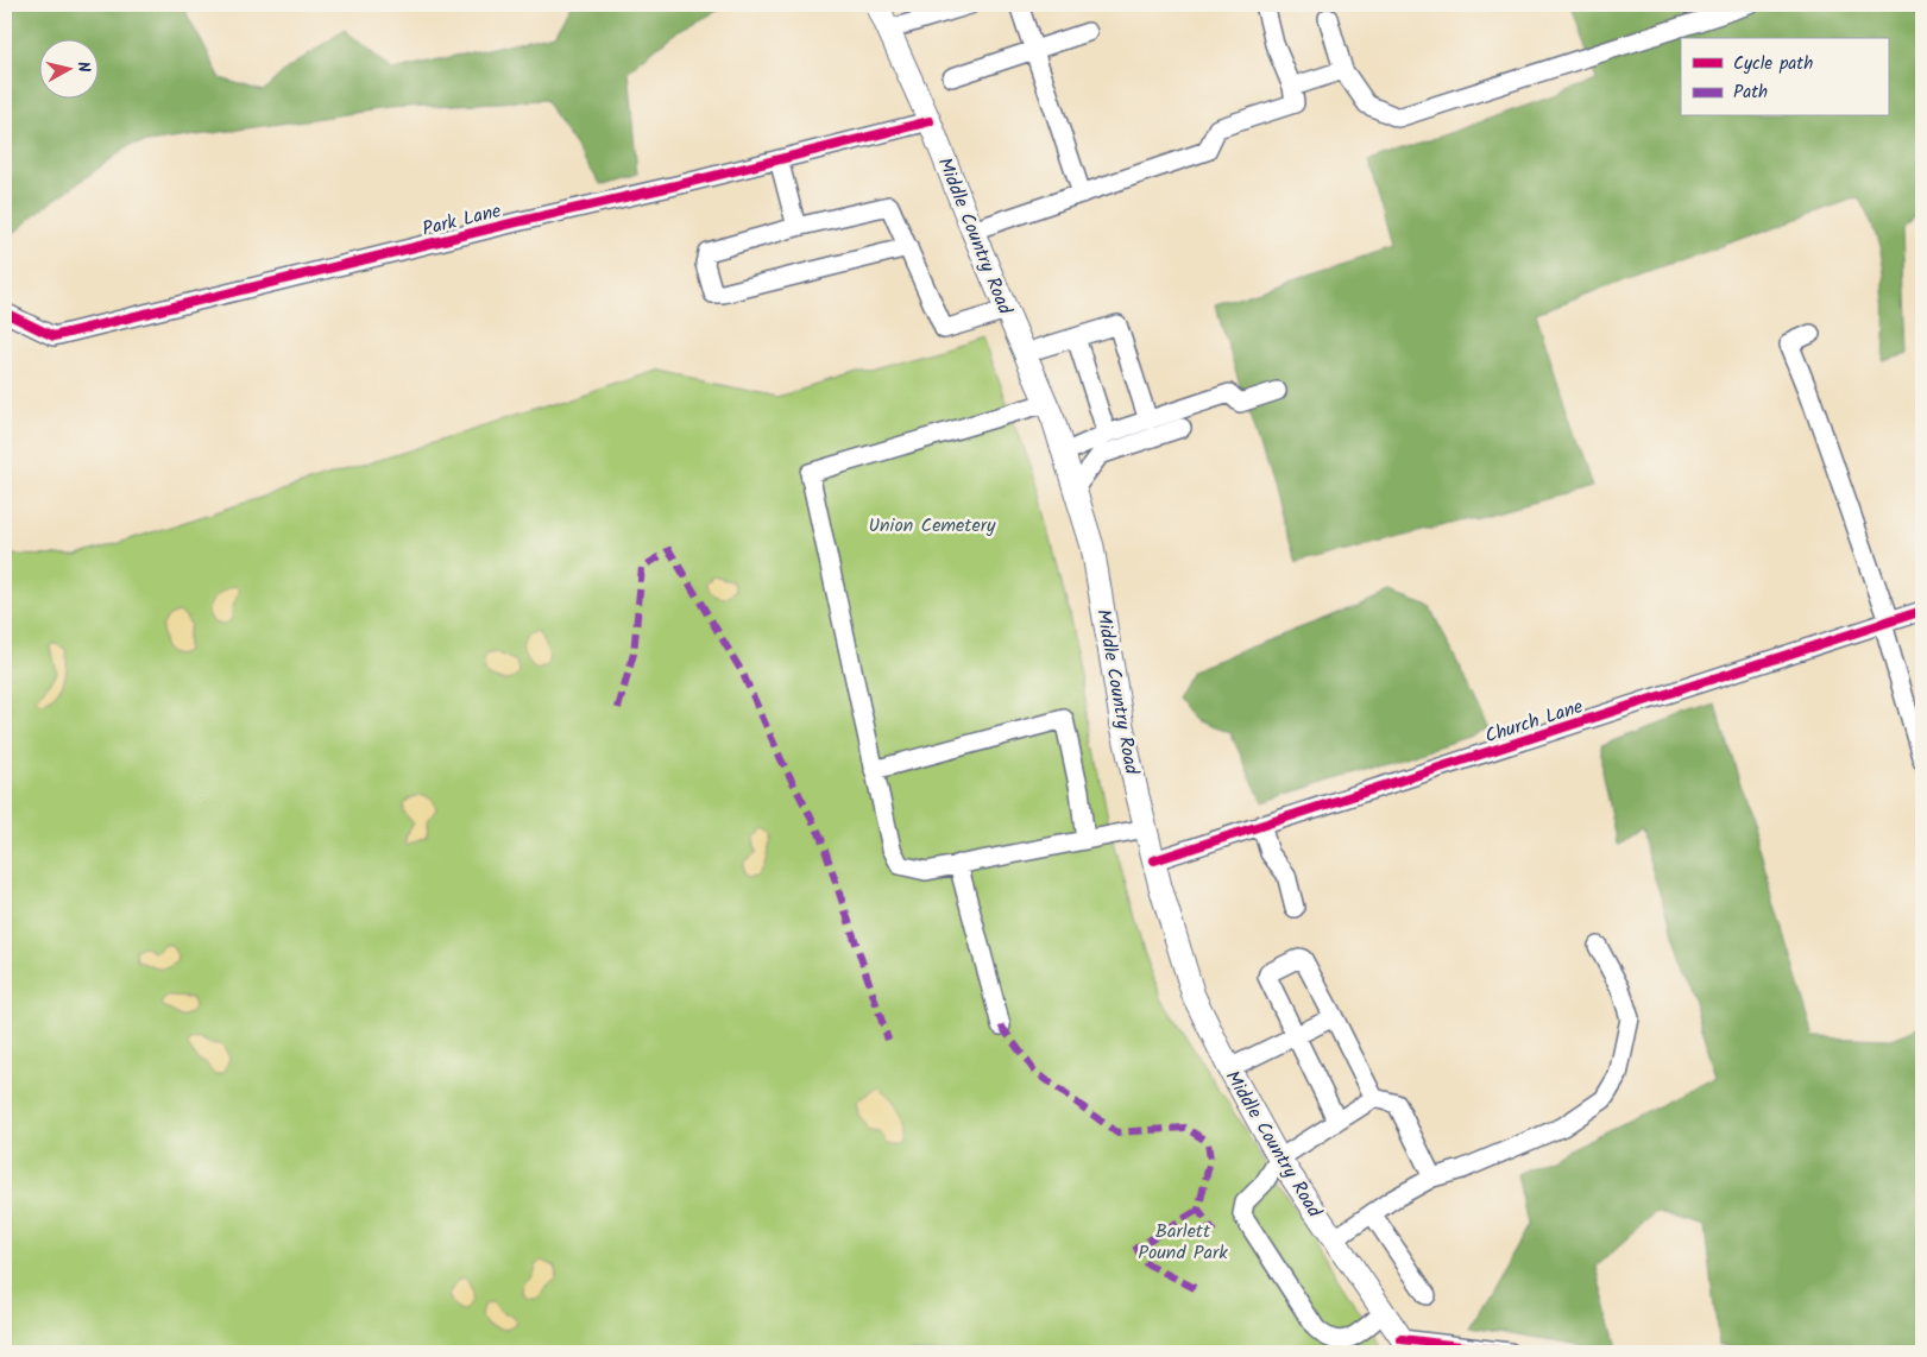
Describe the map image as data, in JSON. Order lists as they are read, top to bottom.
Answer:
{
  "streets": {
    "main road": ["Middle Country Road"],
    "street": ["Park Lane", "Church Lane"]
  },
  "crossings": [
    ["Park Lane", "Middle Country Road"],
    ["Middle Country Road", "Church Lane"]
  ],
  "parks": ["Union Cemetery", "Barlett Pound Park"],
  "legend": ["Cycle path", "Path"],
  "north": "right"
}
